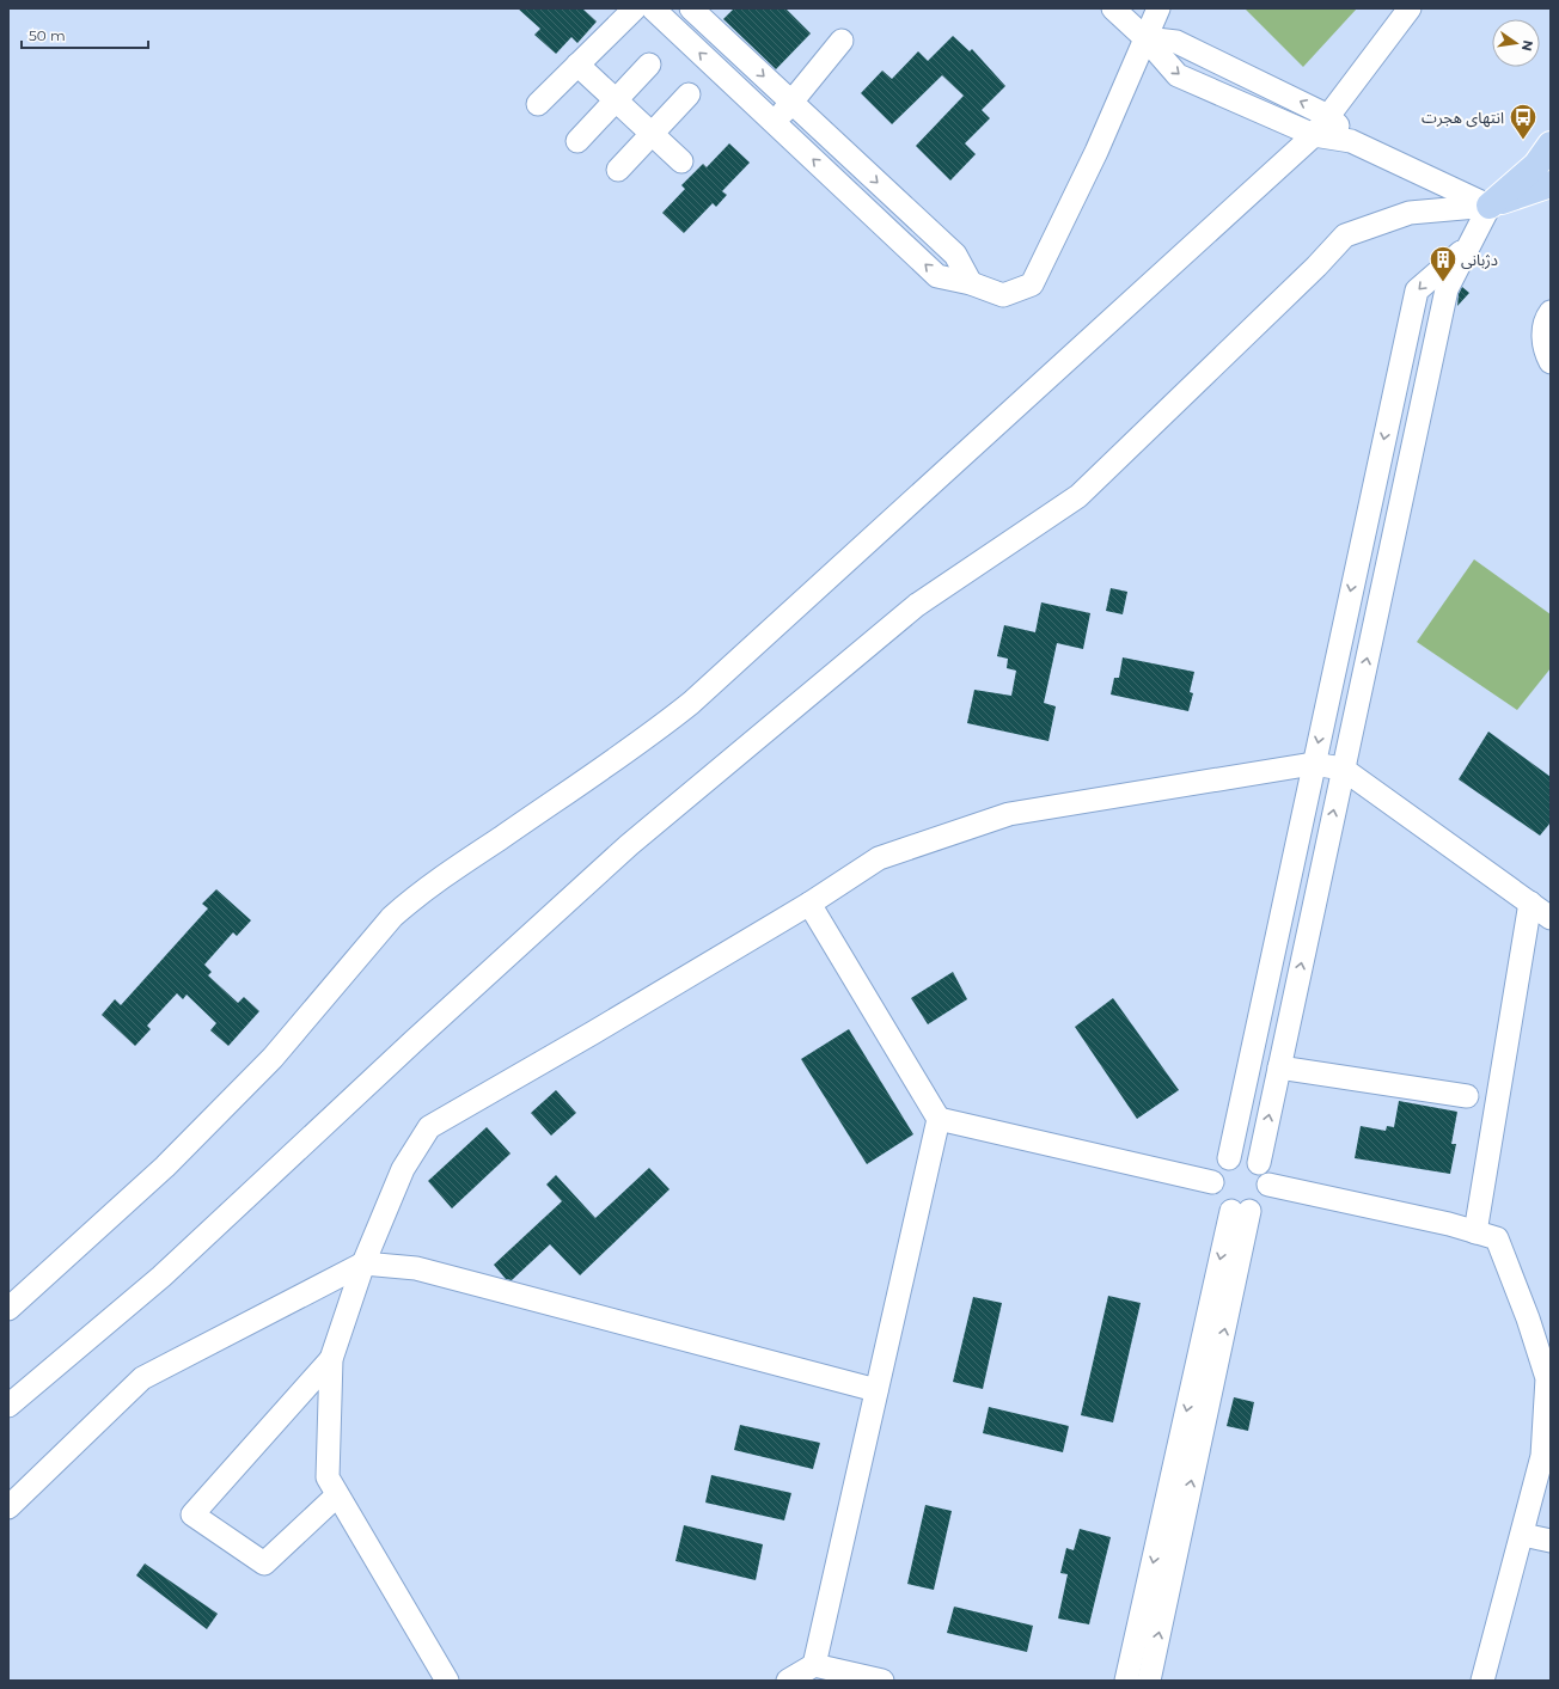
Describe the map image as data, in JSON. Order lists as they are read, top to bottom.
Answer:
{
  "places": {
    "bus stop": ["انتهای هجرت"],
    "building": ["دژبانی"]
  },
  "scale_bar": "50 m",
  "north": "right"
}
